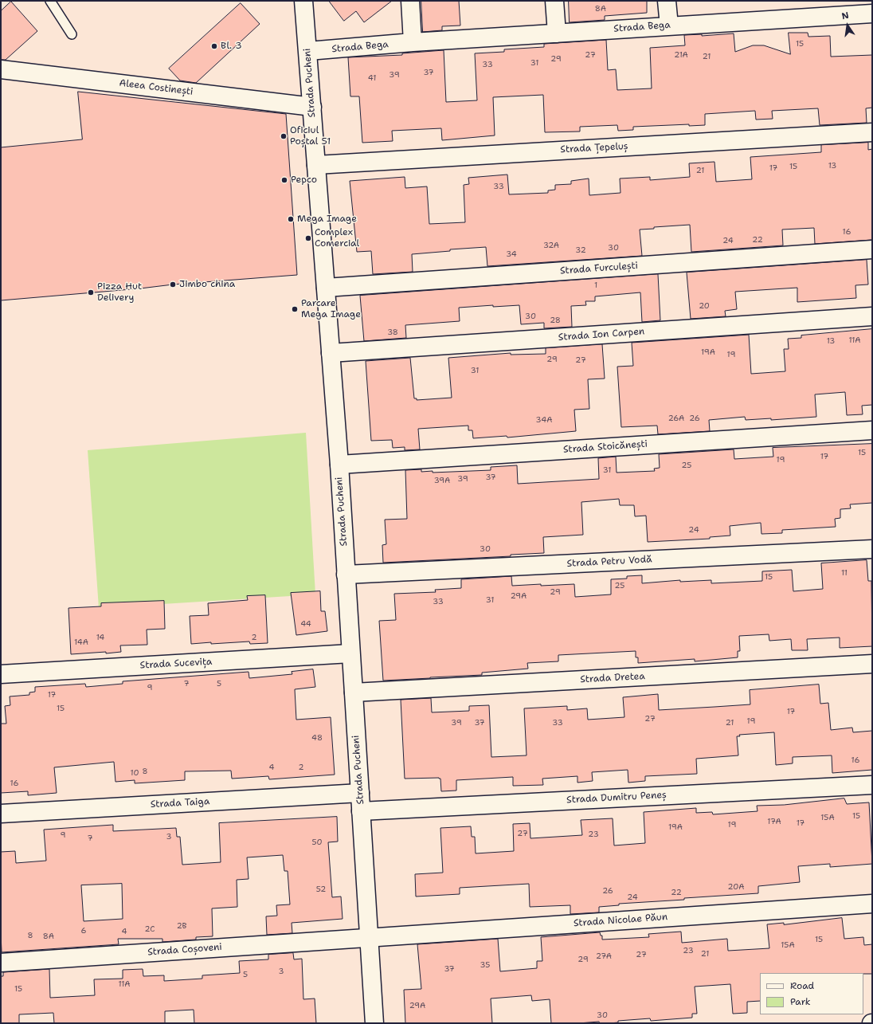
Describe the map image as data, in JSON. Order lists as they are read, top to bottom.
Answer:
{
  "streets": {
    "street": [
      "Strada Bega",
      "Strada Pucheni",
      "Aleea Costinești",
      "Strada Țepeluș",
      "Strada Furculești",
      "Strada Ion Carpen",
      "Strada Stoicănești",
      "Strada Petru Vodă",
      "Strada Sucevița",
      "Strada Dretea",
      "Strada Dumitru Peneș",
      "Strada Taiga",
      "Strada Nicolae Păun",
      "Strada Coșoveni"
    ]
  },
  "crossings": [
    ["Strada Bega", "Strada Pucheni"],
    ["Strada Pucheni", "Aleea Costinești"],
    ["Strada Pucheni", "Strada Țepeluș"],
    ["Strada Pucheni", "Strada Furculești"],
    ["Strada Pucheni", "Strada Ion Carpen"],
    ["Strada Pucheni", "Strada Stoicănești"],
    ["Strada Pucheni", "Strada Petru Vodă"],
    ["Strada Pucheni", "Strada Sucevița"],
    ["Strada Pucheni", "Strada Dretea"],
    ["Strada Pucheni", "Strada Dumitru Peneș"],
    ["Strada Pucheni", "Strada Taiga"],
    ["Strada Pucheni", "Strada Nicolae Păun"],
    ["Strada Pucheni", "Strada Coșoveni"],
    ["Strada Nicolae Păun", "Strada Coșoveni"]
  ],
  "places": [
    "Bl. 3",
    "Oficiul Poștal 51",
    "Pepco",
    "Mega Image",
    "Complex Comercial",
    "Jimbo china",
    "Pizza Hut Delivery",
    "Parcare Mega Image"
  ],
  "house_numbers": [
    "8A",
    "15",
    "27",
    "21A",
    "21",
    "29",
    "31",
    "33",
    "37",
    "39",
    "41",
    "13",
    "15",
    "17",
    "21",
    "33",
    "16",
    "22",
    "24",
    "32A",
    "30",
    "32",
    "34",
    "1",
    "20",
    "30",
    "28",
    "38",
    "11A",
    "13",
    "19A",
    "19",
    "29",
    "27",
    "31",
    "26A",
    "26",
    "34A",
    "15",
    "17",
    "19",
    "25",
    "31",
    "37",
    "39",
    "39A",
    "24",
    "30",
    "11",
    "15",
    "25",
    "29",
    "29A",
    "31",
    "33",
    "44",
    "14",
    "2",
    "14A",
    "7",
    "5",
    "9",
    "17",
    "15",
    "17",
    "27",
    "19",
    "39",
    "37",
    "33",
    "21",
    "48",
    "16",
    "4",
    "2",
    "8",
    "10",
    "16",
    "15",
    "15A",
    "17A",
    "17",
    "19",
    "19A",
    "27",
    "23",
    "9",
    "3",
    "7",
    "50",
    "20A",
    "52",
    "26",
    "22",
    "24",
    "2B",
    "2C",
    "6",
    "4",
    "8",
    "8A",
    "15",
    "15A",
    "23",
    "21",
    "27",
    "27A",
    "29",
    "35",
    "37",
    "3",
    "5",
    "11A",
    "15",
    "29A",
    "30"
  ],
  "legend": ["Road", "Park"],
  "north": "top"
}
